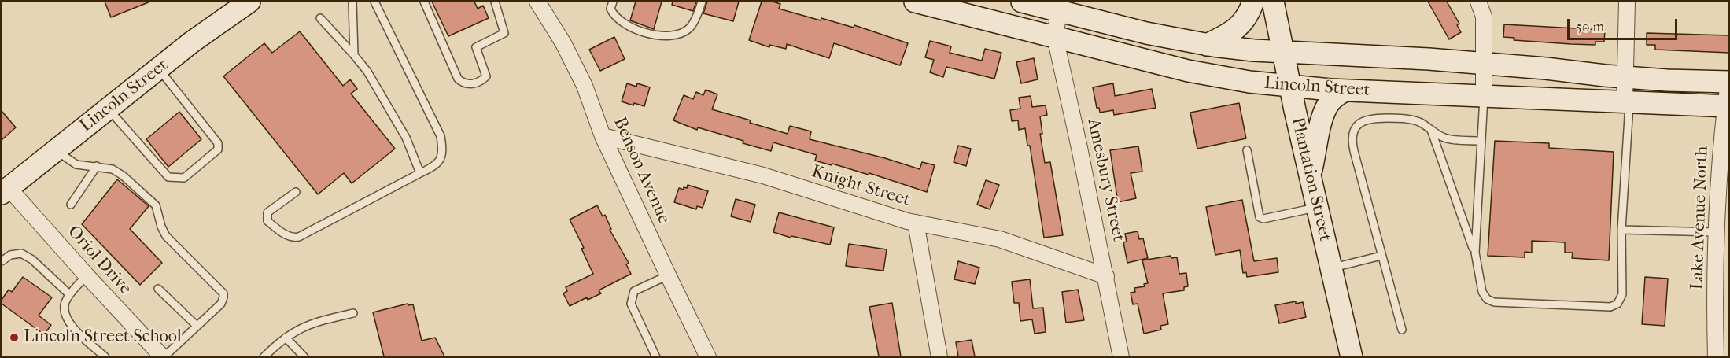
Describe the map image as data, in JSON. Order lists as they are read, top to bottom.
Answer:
{
  "streets": {
    "main road": ["Lincoln Street", "Plantation Street"],
    "street": [
      "Benson Avenue",
      "Amesbury Street",
      "Knight Street",
      "Lake Avenue North",
      "Oriol Drive"
    ]
  },
  "crossings": [
    ["Lincoln Street", "Plantation Street"],
    ["Lincoln Street", "Amesbury Street"],
    ["Lincoln Street", "Lake Avenue North"],
    ["Lincoln Street", "Oriol Drive"],
    ["Benson Avenue", "Knight Street"],
    ["Amesbury Street", "Knight Street"]
  ],
  "places": ["Lincoln Street School"],
  "scale_bar": "50 m"
}
